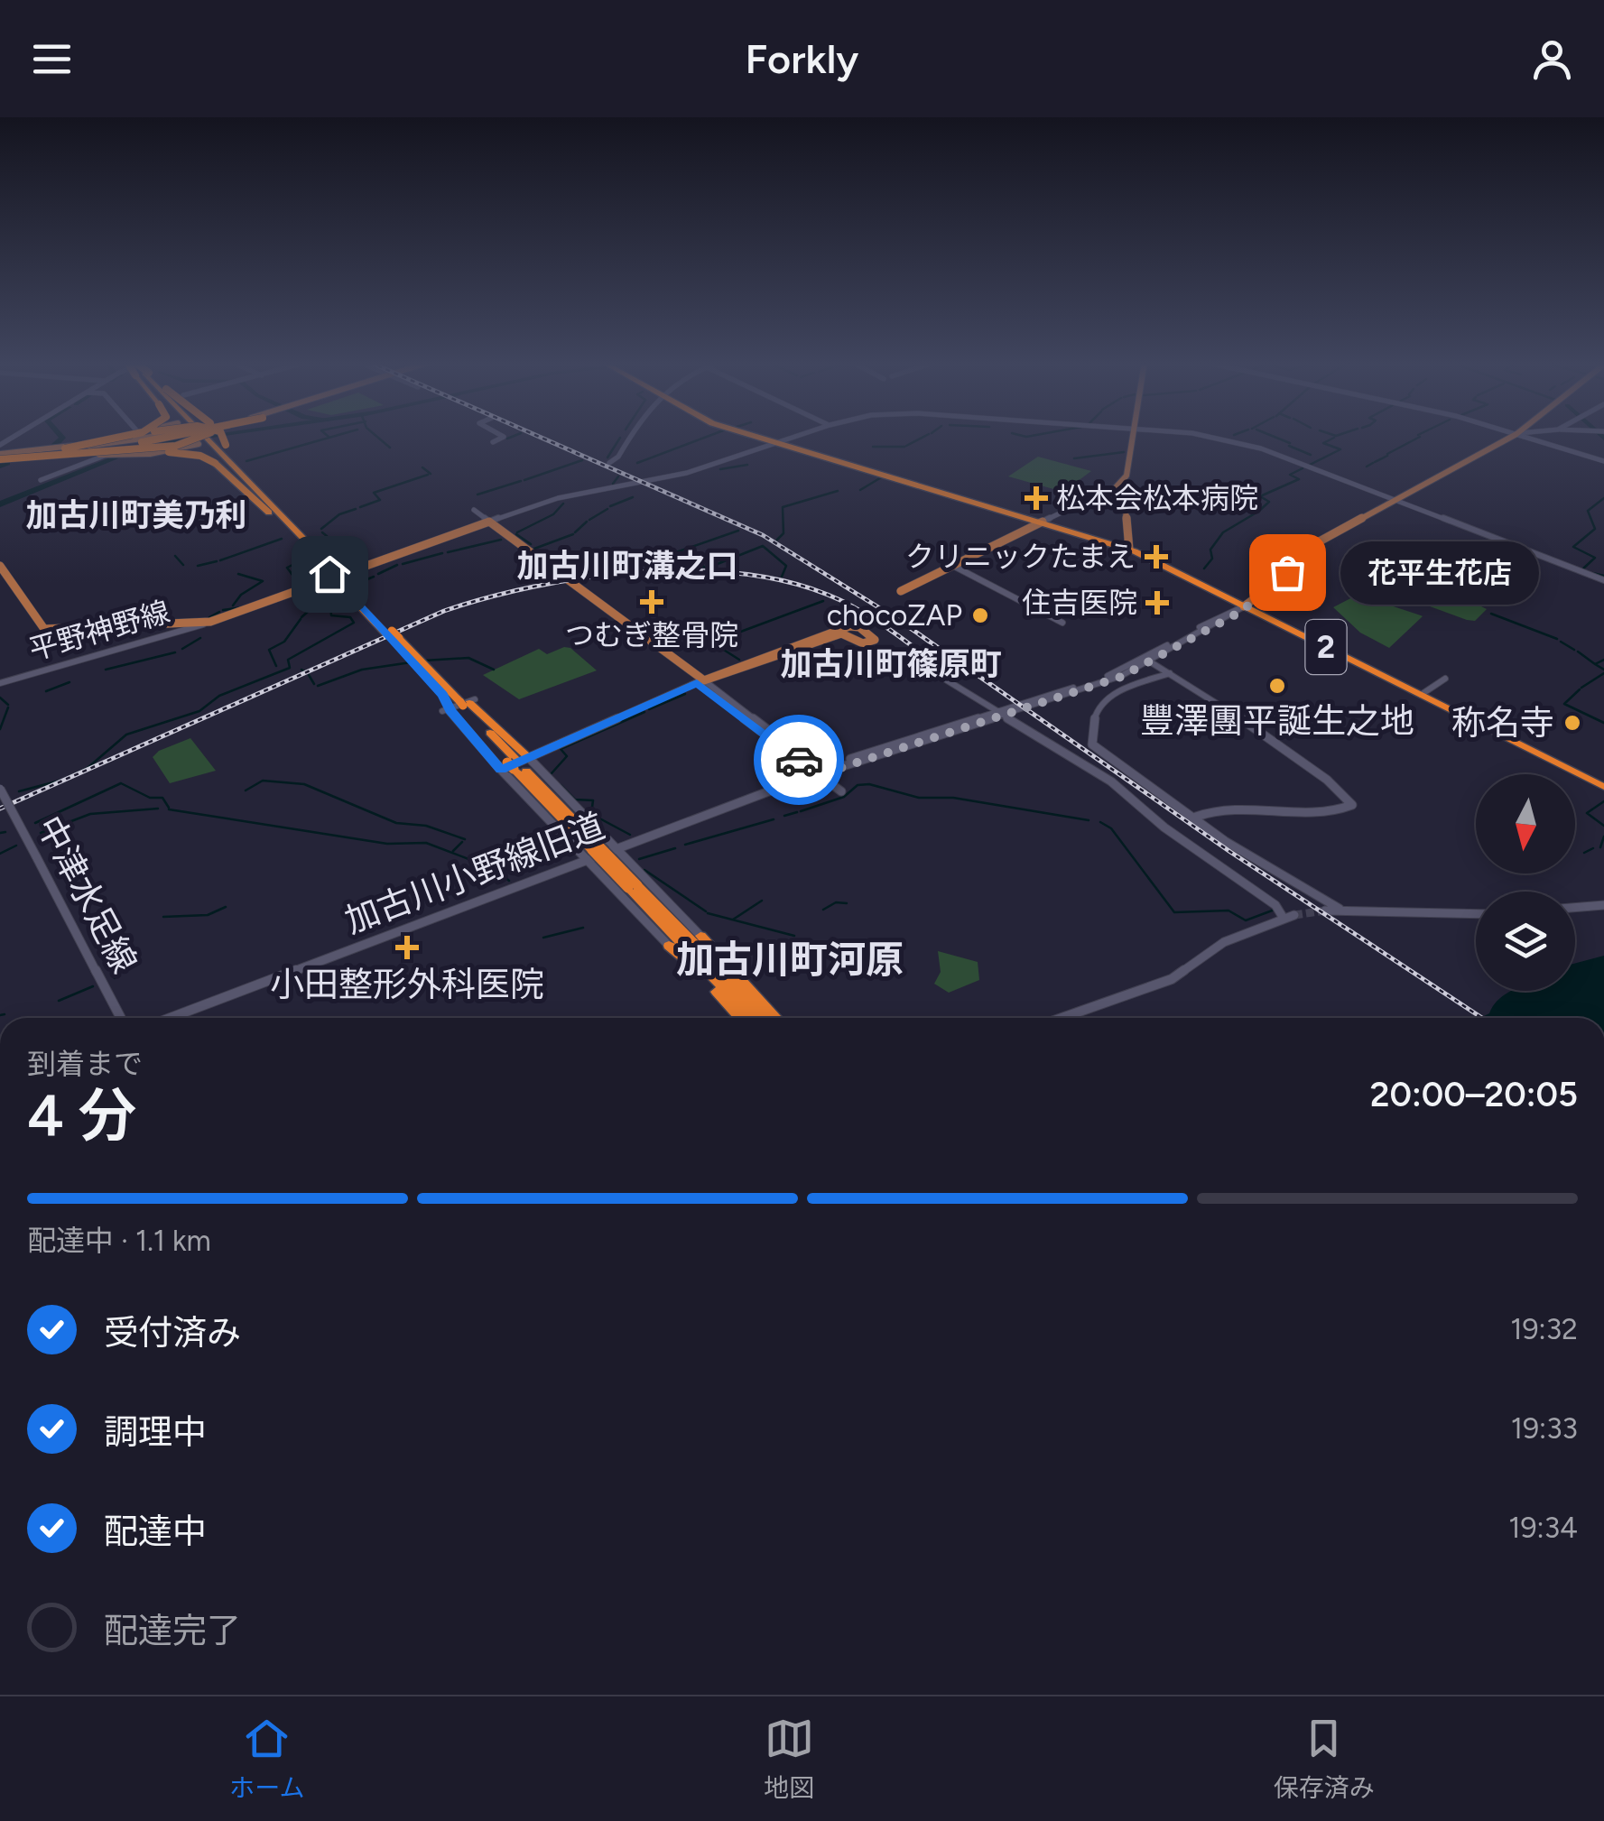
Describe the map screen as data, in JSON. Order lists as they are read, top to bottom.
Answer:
{
  "streets": {
    "highway": ["2"],
    "street": ["平野神野線", "加古川小野線旧道", "中津水足線"]
  },
  "crossings": [
    ["2", "加古川小野線旧道"]
  ],
  "districts": [
    "加古川町美乃利",
    "加古川町溝之口",
    "加古川町篠原町",
    "加古川町河原"
  ],
  "places": {
    "health": [
      "松本会松本病院",
      "クリニックたまえ",
      "つむぎ整骨院",
      "住吉医院",
      "小田整形外科医院"
    ],
    "other": [
      "花平生花店",
      "chocoZAP",
      "豐澤團平誕生之地",
      "称名寺"
    ]
  },
  "north": "bottom",
  "page": {
    "header": "Forkly",
    "bubble": "花平生花店",
    "heading": ["4 分", "到着まで", "20:00–20:05"],
    "bar": "配達中 · 1.1 km",
    "list": [
      ["受付済み", "19:32"],
      ["調理中", "19:33"],
      ["配達中", "19:34"],
      "配達完了"
    ],
    "tabs": ["ホーム", "地図", "保存済み"]
  }
}
